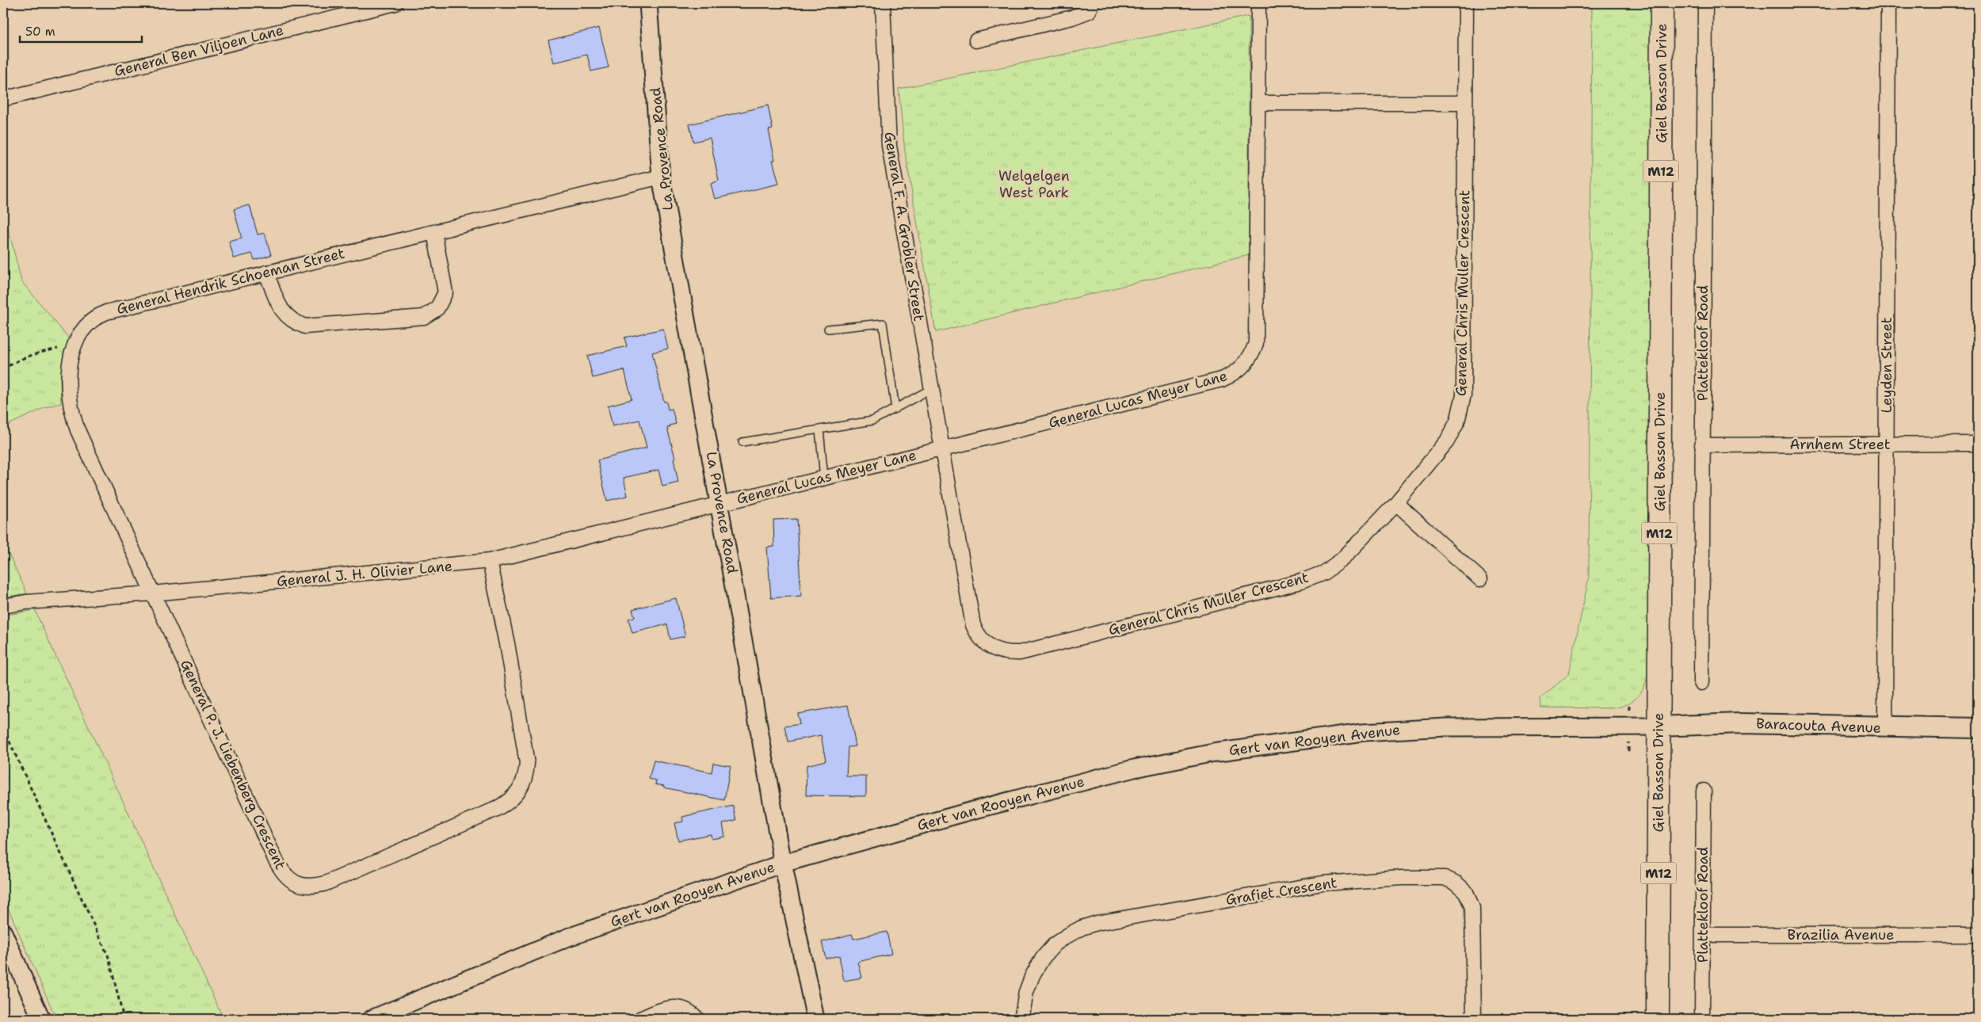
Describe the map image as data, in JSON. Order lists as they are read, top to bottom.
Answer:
{
  "streets": {
    "main road": ["Giel Basson Drive", "M12", "Baracouta Avenue"],
    "street": [
      "General Ben Viljoen Lane",
      "La Provence Road",
      "General F. A. Grobler Street",
      "General Hendrik Schoeman Street",
      "General Chris Muller Crescent",
      "Plattekloof Road",
      "Leyden Street",
      "General Lucas Meyer Lane",
      "Arnhem Street",
      "General J. H. Olivier Lane",
      "Gert van Rooyen Avenue",
      "General P. J. Liebenberg Crescent",
      "Grafiet Crescent",
      "Brazilia Avenue"
    ]
  },
  "crossings": [
    ["Giel Basson Drive", "Baracouta Avenue"],
    ["Giel Basson Drive", "Gert van Rooyen Avenue"],
    ["La Provence Road", "General Hendrik Schoeman Street"],
    ["La Provence Road", "General Lucas Meyer Lane"],
    ["La Provence Road", "General J. H. Olivier Lane"],
    ["La Provence Road", "Gert van Rooyen Avenue"],
    ["General F. A. Grobler Street", "General Chris Muller Crescent"],
    ["General F. A. Grobler Street", "General Lucas Meyer Lane"],
    ["General Hendrik Schoeman Street", "General J. H. Olivier Lane"],
    ["General Hendrik Schoeman Street", "General P. J. Liebenberg Crescent"],
    ["General Chris Muller Crescent", "General Lucas Meyer Lane"],
    ["Plattekloof Road", "Arnhem Street"],
    ["Plattekloof Road", "Brazilia Avenue"],
    ["Leyden Street", "Arnhem Street"],
    ["Leyden Street", "Baracouta Avenue"],
    ["General Lucas Meyer Lane", "General J. H. Olivier Lane"],
    ["General J. H. Olivier Lane", "General P. J. Liebenberg Crescent"],
    ["Baracouta Avenue", "Gert van Rooyen Avenue"]
  ],
  "parks": ["Welgelgen West Park"],
  "scale_bar": "50 m"
}
